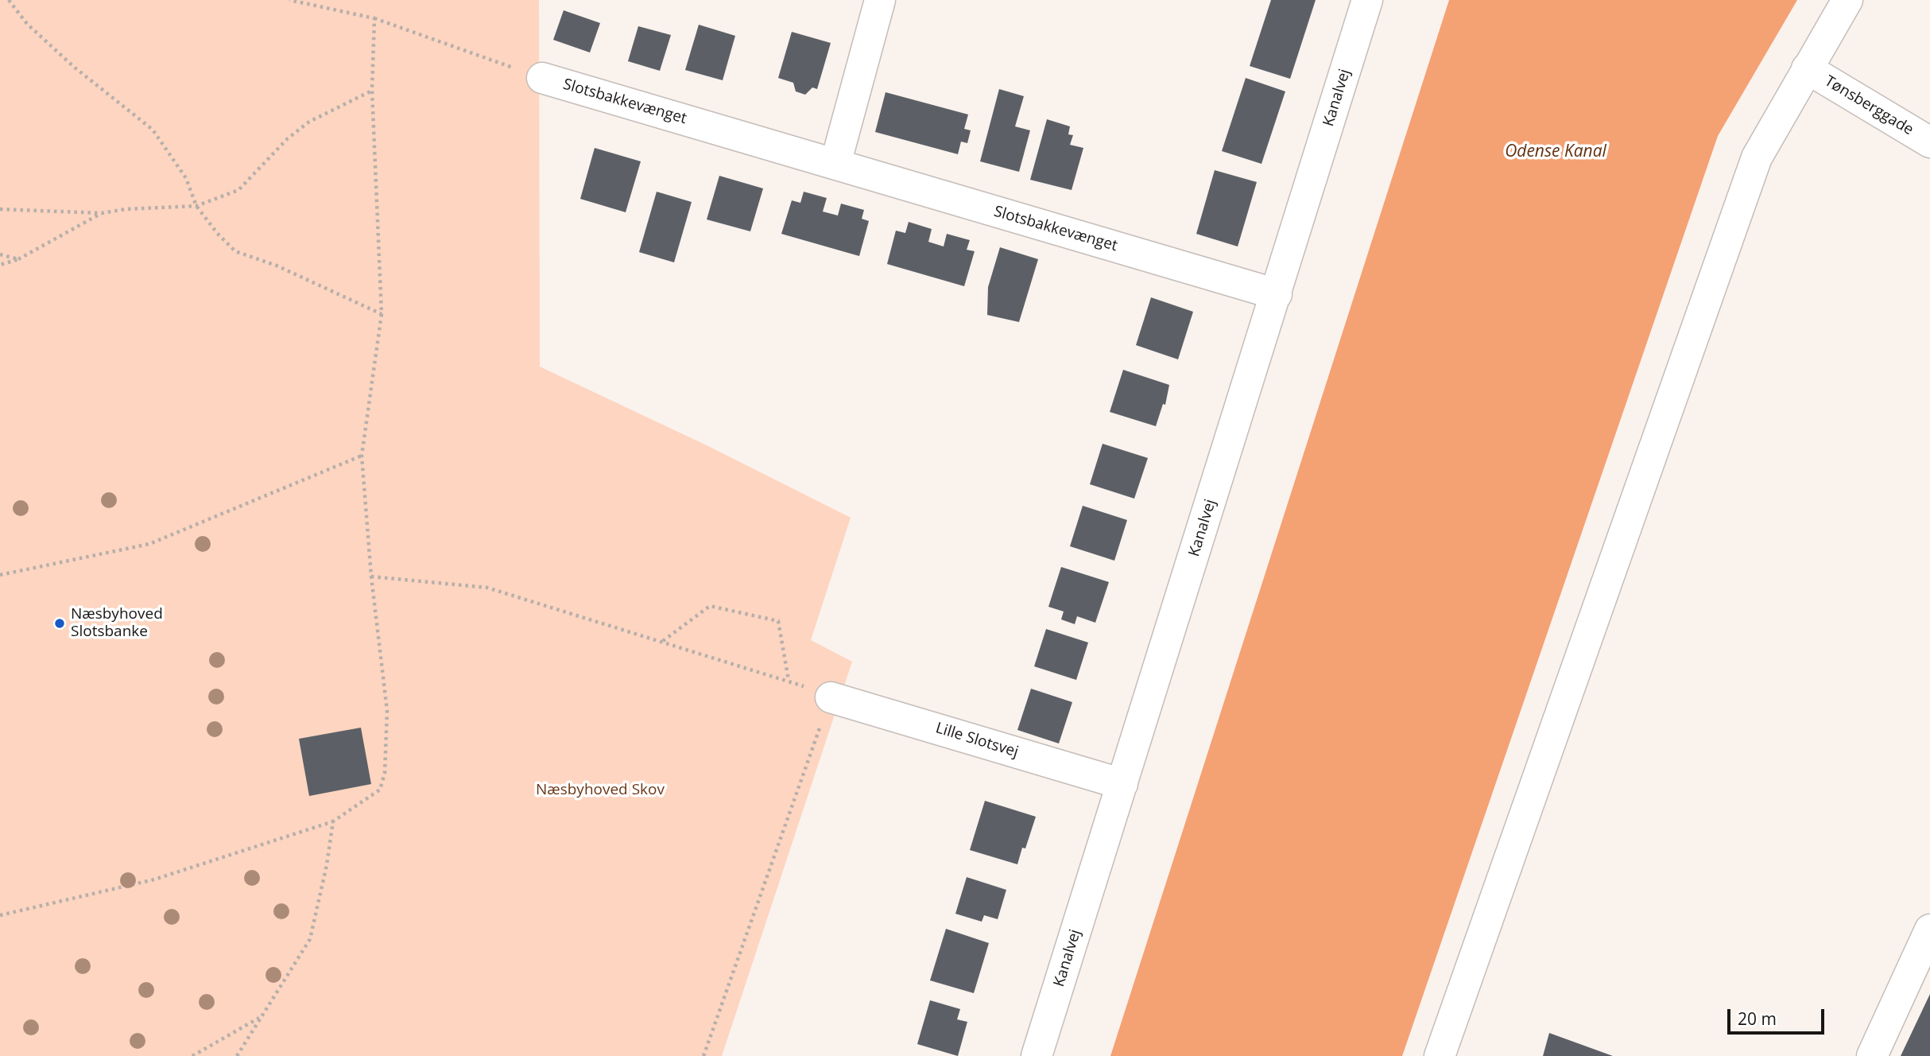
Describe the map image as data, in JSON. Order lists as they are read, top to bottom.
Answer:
{
  "streets": {
    "street": [
      "Kanalvej",
      "Slotsbakkevænget",
      "Tønsberggade",
      "Lille Slotsvej"
    ]
  },
  "crossings": [
    ["Kanalvej", "Slotsbakkevænget"],
    ["Kanalvej", "Lille Slotsvej"]
  ],
  "water": ["Odense Kanal"],
  "parks": ["Næsbyhoved Skov"],
  "places": ["Næsbyhoved Slotsbanke"],
  "scale_bar": "20 m"
}
